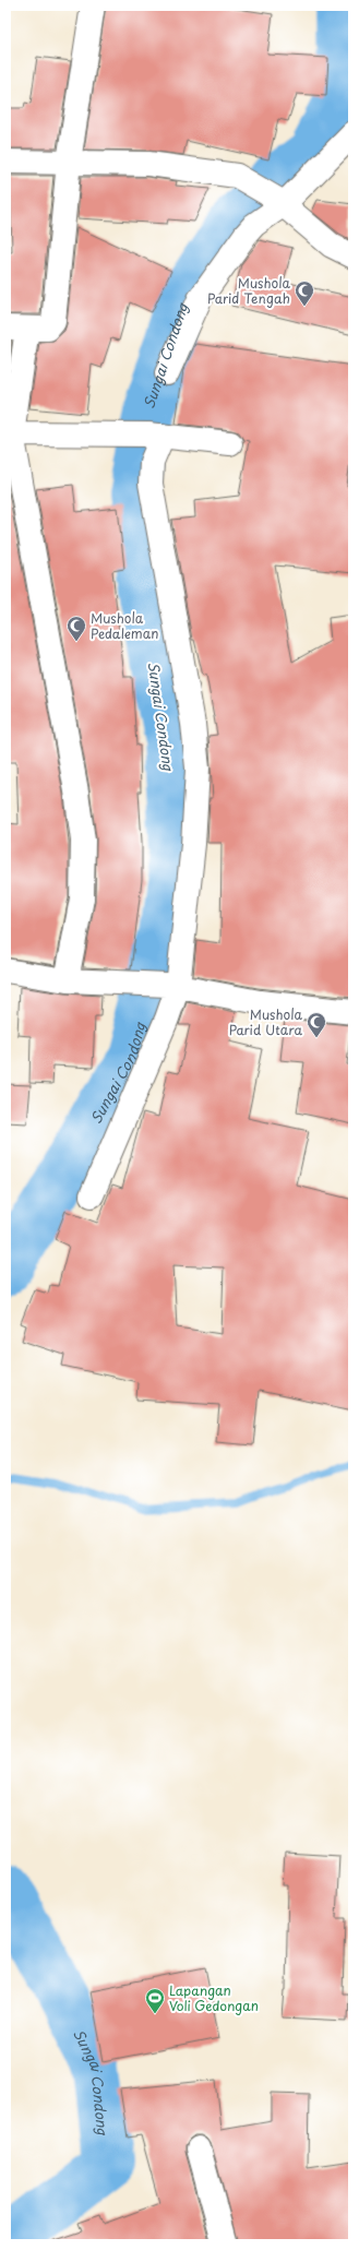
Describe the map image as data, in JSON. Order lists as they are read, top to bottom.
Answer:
{
  "water": ["Sungai Condong"],
  "places": {
    "mosque": ["Mushola Parid Tengah", "Mushola Pedaleman", "Mushola Parid Utara"],
    "sports": ["Lapangan Voli Gedongan"]
  }
}
